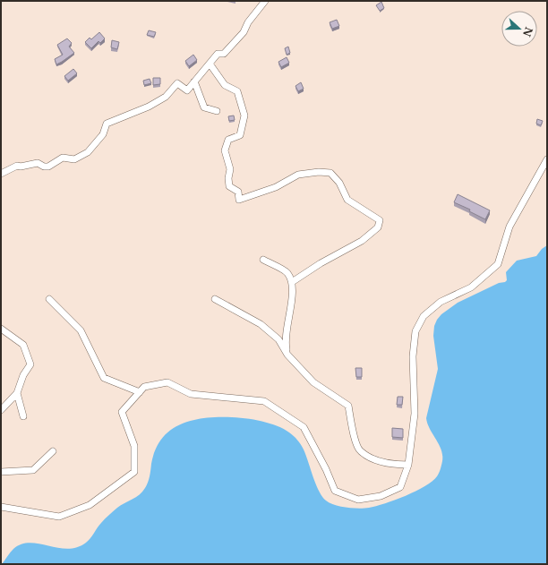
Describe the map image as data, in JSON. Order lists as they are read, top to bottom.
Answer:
{
  "north": "right"
}
